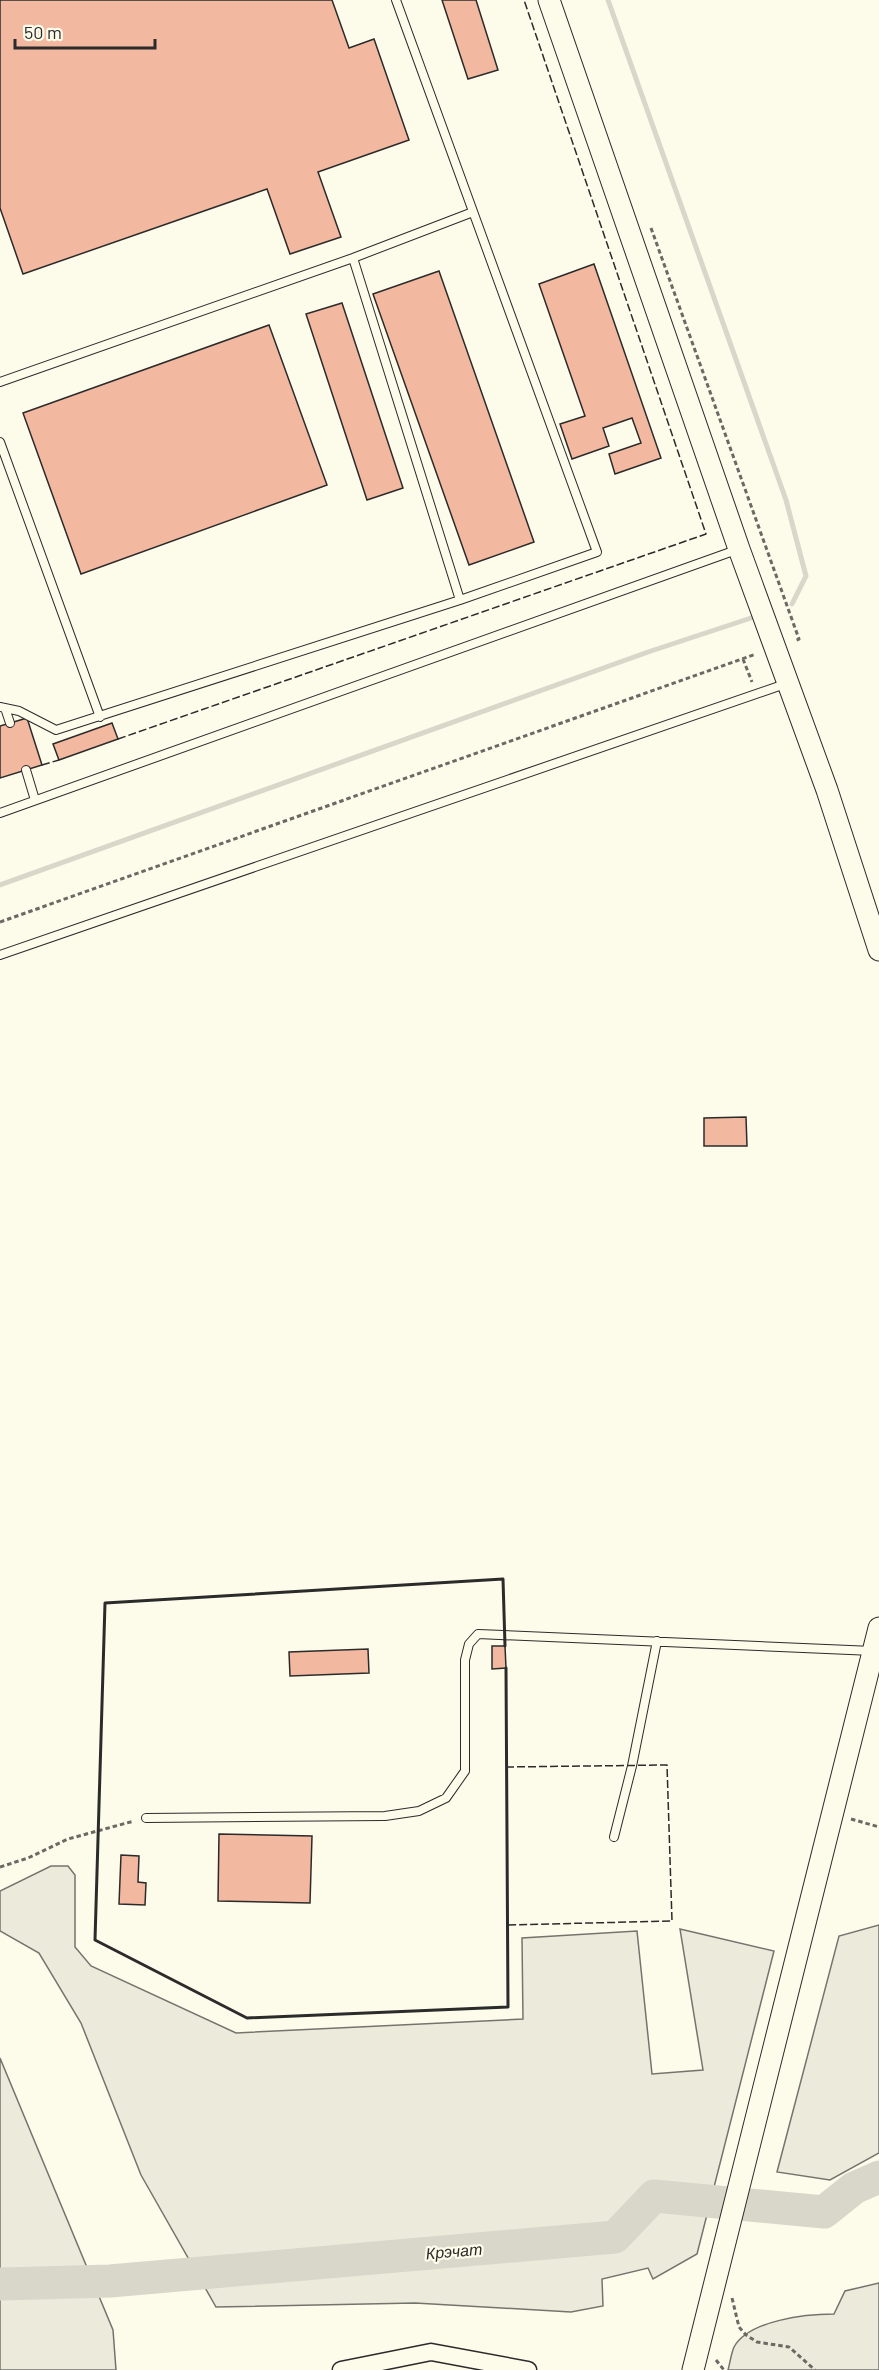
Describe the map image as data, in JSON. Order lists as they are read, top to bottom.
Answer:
{
  "water": ["Крэчат"],
  "scale_bar": "50 m"
}
